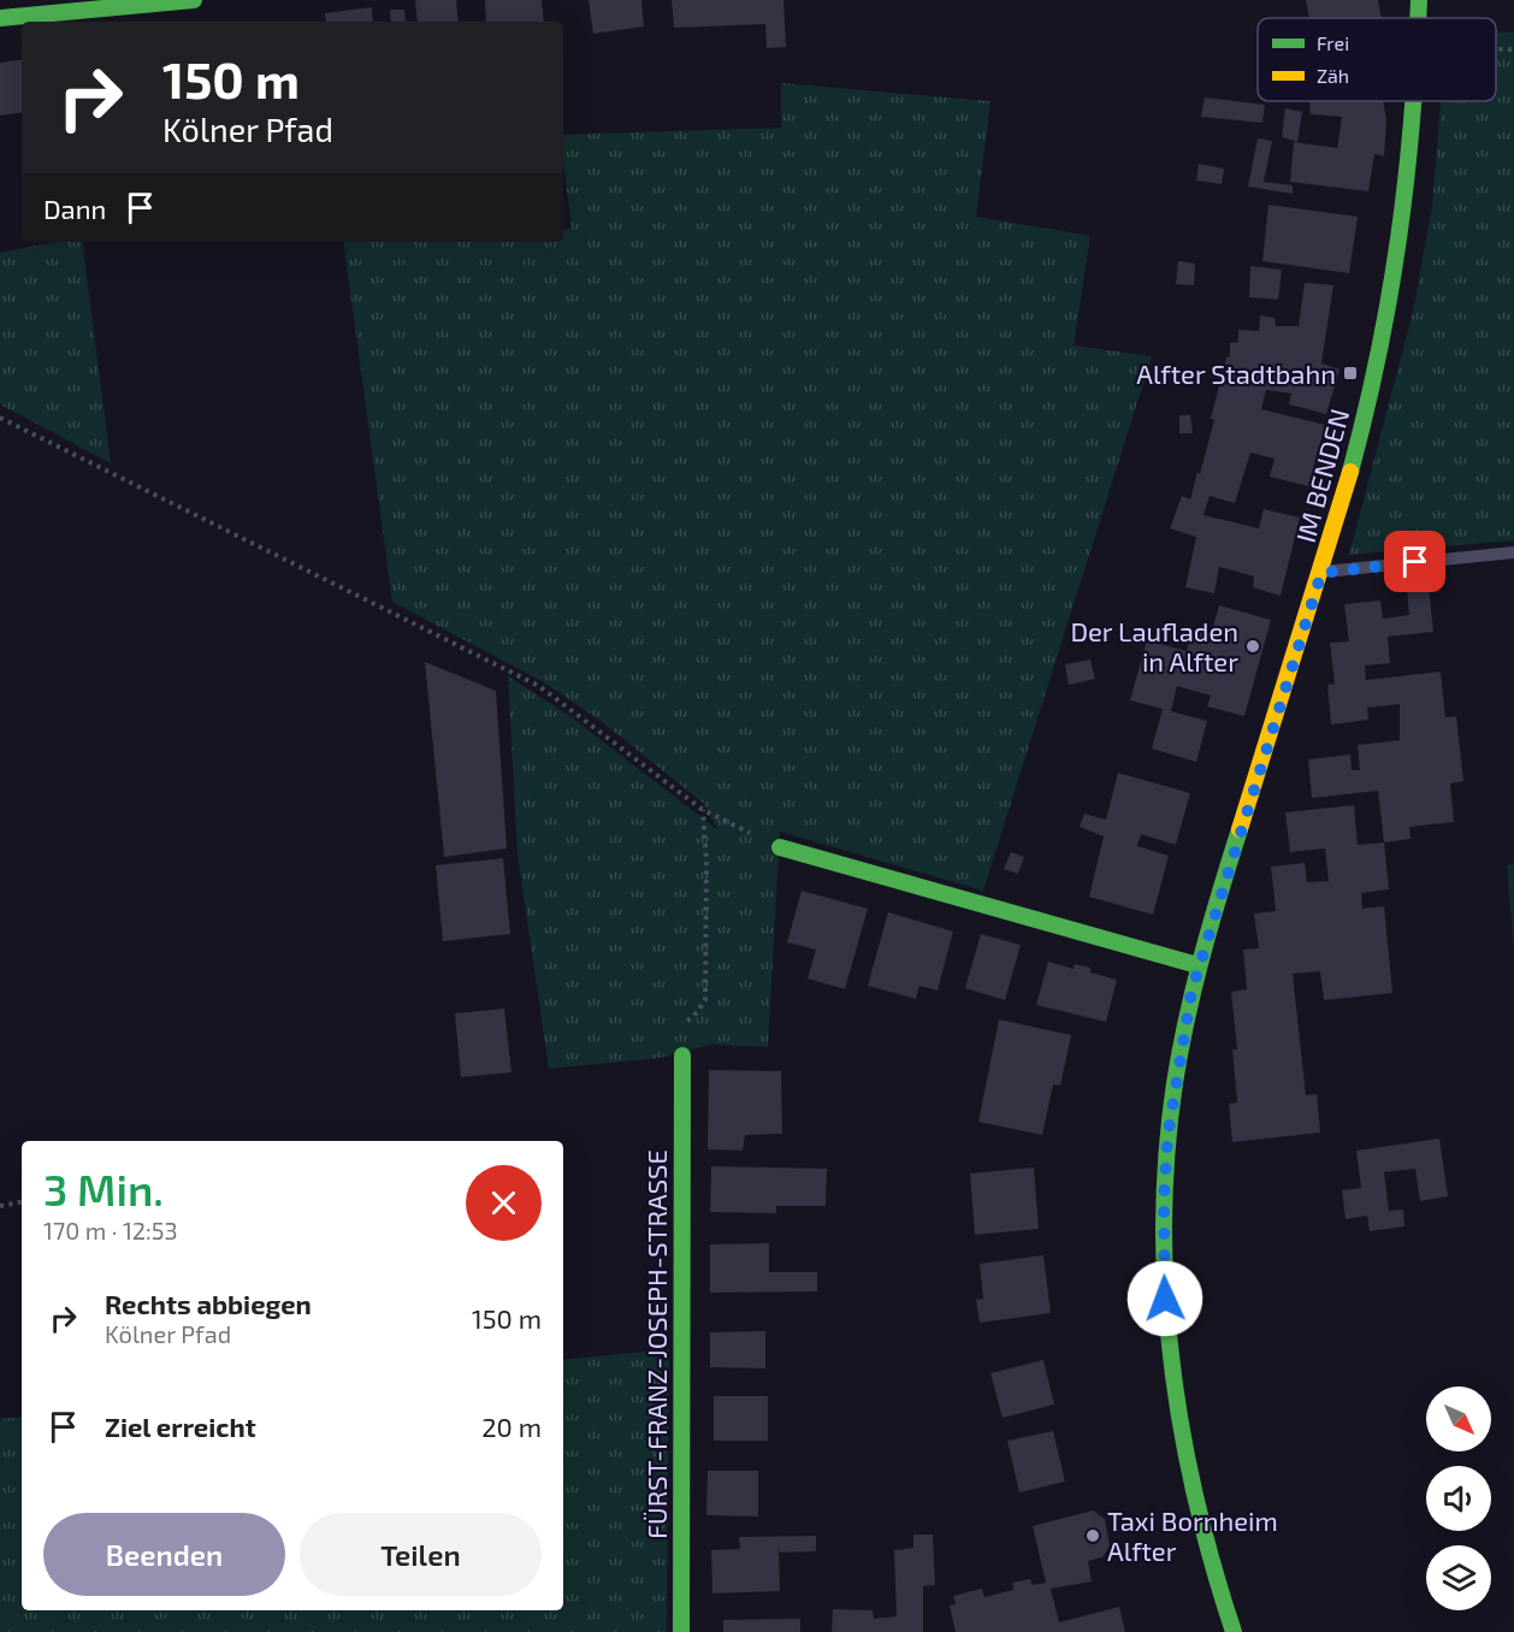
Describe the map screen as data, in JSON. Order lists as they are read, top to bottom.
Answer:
{
  "streets": {
    "street": ["IM BENDEN", "FÜRST-FRANZ-JOSEPH-STRASSE"]
  },
  "places": {
    "transit": ["Alfter Stadtbahn"],
    "other": ["Der Laufladen in Alfter", "Taxi Bornheim Alfter"]
  },
  "legend": ["Frei", "Zäh"],
  "north": "bottom right",
  "page": {
    "turn": ["150 m", "Kölner Pfad"],
    "then": "Dann",
    "heading": ["3 Min.", "170 m · 12:53"],
    "list": [
      {
        "name": "Rechts abbiegen",
        "note": "Kölner Pfad",
        "value": "150 m"
      },
      {
        "name": "Ziel erreicht",
        "value": "20 m"
      }
    ],
    "buttons": ["Beenden", "Teilen"]
  }
}
